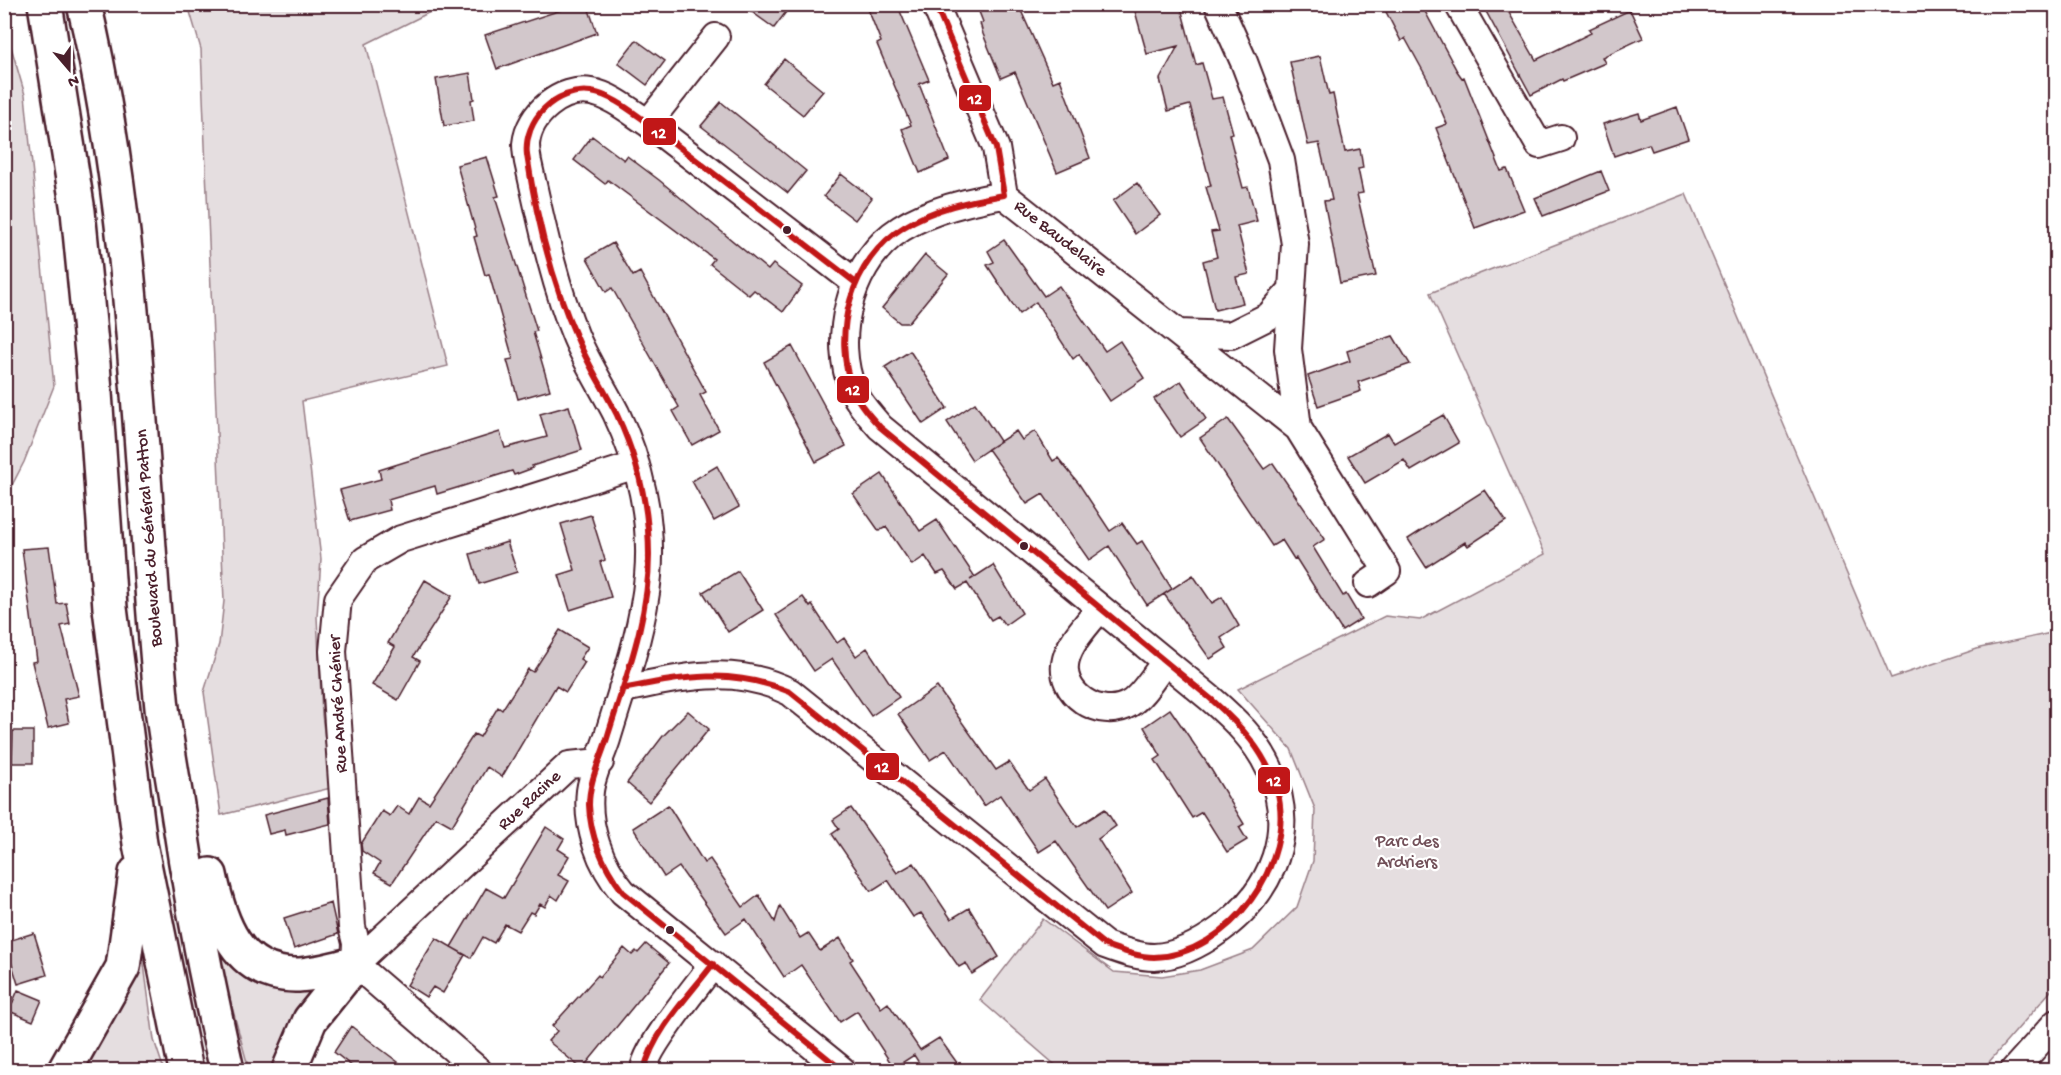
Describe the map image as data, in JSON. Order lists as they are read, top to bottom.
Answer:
{
  "streets": {
    "highway": ["Boulevard du Général Patton"],
    "street": ["Rue Baudelaire", "Rue André Chénier", "Rue Racine"]
  },
  "crossings": [
    ["Rue André Chénier", "Rue Racine"]
  ],
  "parks": ["Parc des Ardriers"],
  "lines": ["transit line 12"],
  "north": "bottom"
}
